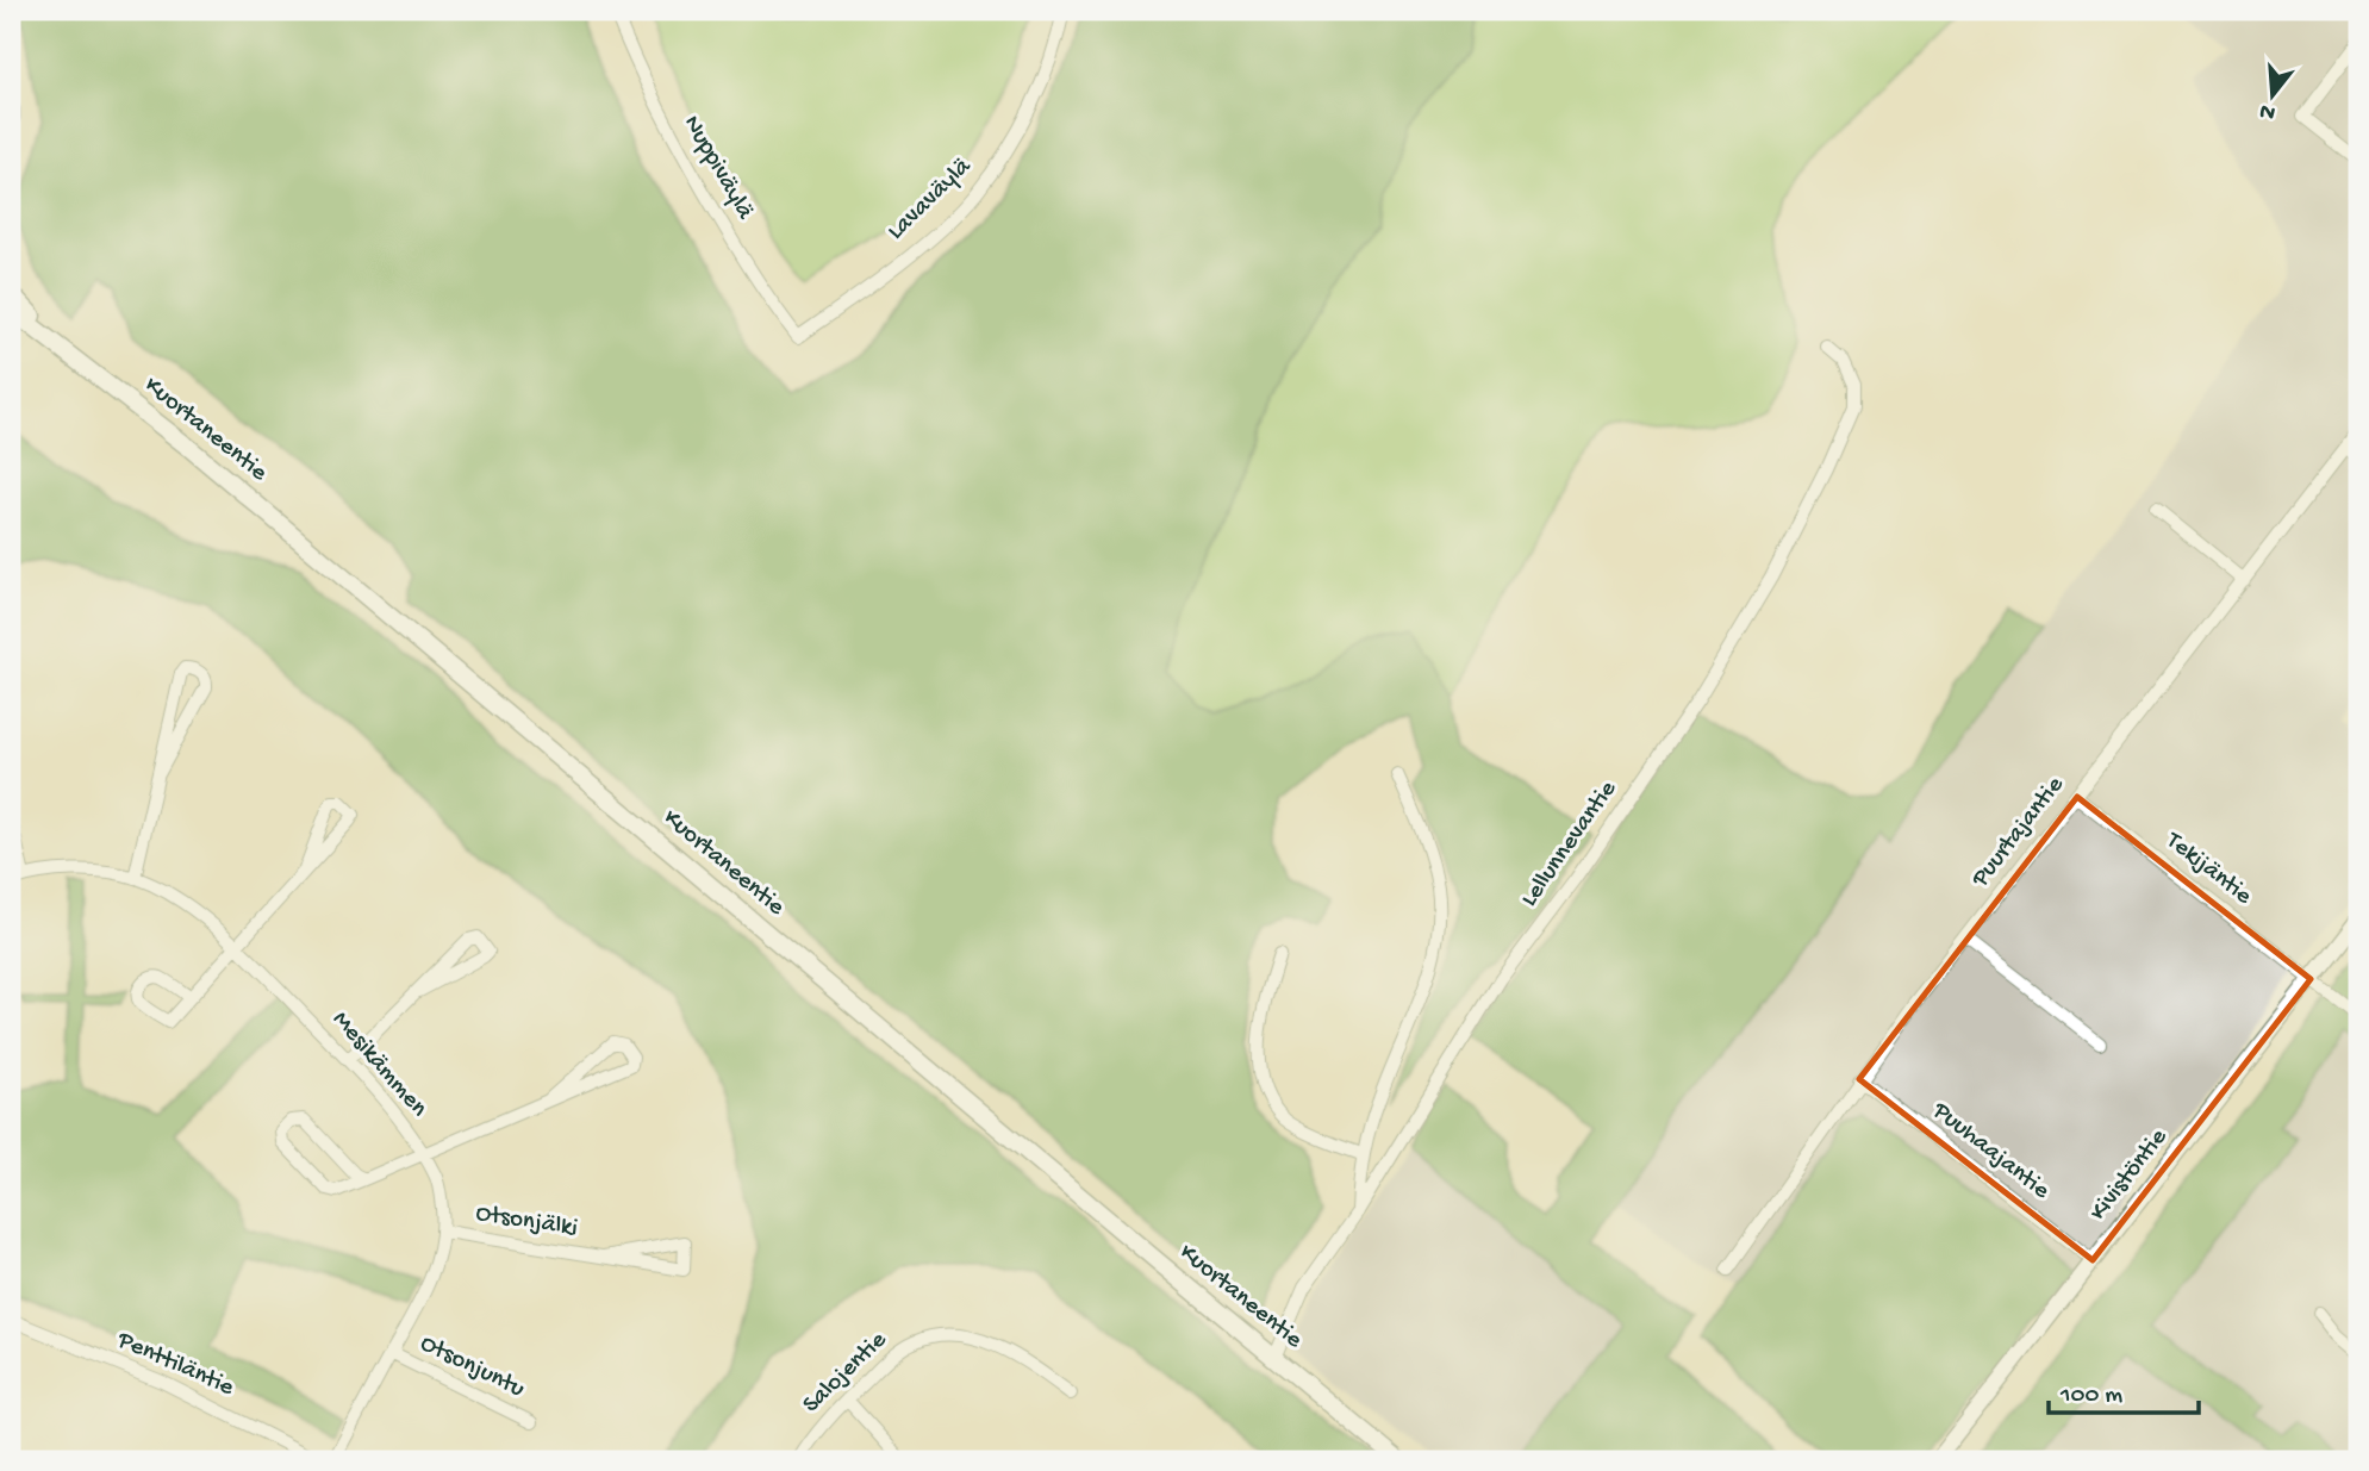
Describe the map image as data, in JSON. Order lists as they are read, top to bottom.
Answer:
{
  "streets": {
    "highway": ["Kuortaneentie"],
    "main road": ["Kivistöntie"],
    "street": [
      "Nuppiväylä",
      "Lavaväylä",
      "Puurtajantie",
      "Lellunnevantie",
      "Tekijäntie",
      "Mesikämmen",
      "Puuhaajantie",
      "Otsonjälki",
      "Penttiläntie",
      "Otsonjuntu",
      "Salojentie"
    ]
  },
  "crossings": [
    ["Nuppiväylä", "Lavaväylä"],
    ["Kuortaneentie", "Lellunnevantie"],
    ["Puurtajantie", "Tekijäntie"],
    ["Puurtajantie", "Puuhaajantie"],
    ["Tekijäntie", "Kivistöntie"],
    ["Mesikämmen", "Otsonjälki"],
    ["Mesikämmen", "Otsonjuntu"],
    ["Puuhaajantie", "Kivistöntie"]
  ],
  "scale_bar": "100 m",
  "north": "bottom"
}
